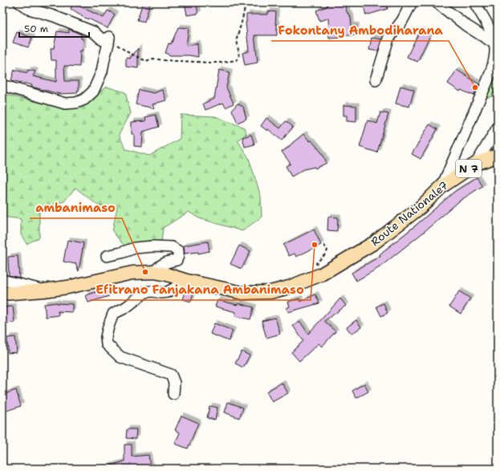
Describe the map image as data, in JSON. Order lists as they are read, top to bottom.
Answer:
{
  "streets": {
    "main road": ["N 7", "Route Nationale7"]
  },
  "places": ["Fokontany Ambodiharana", "Efitrano Fanjakana Ambanimaso", "ambanimaso"],
  "scale_bar": "50 m"
}
